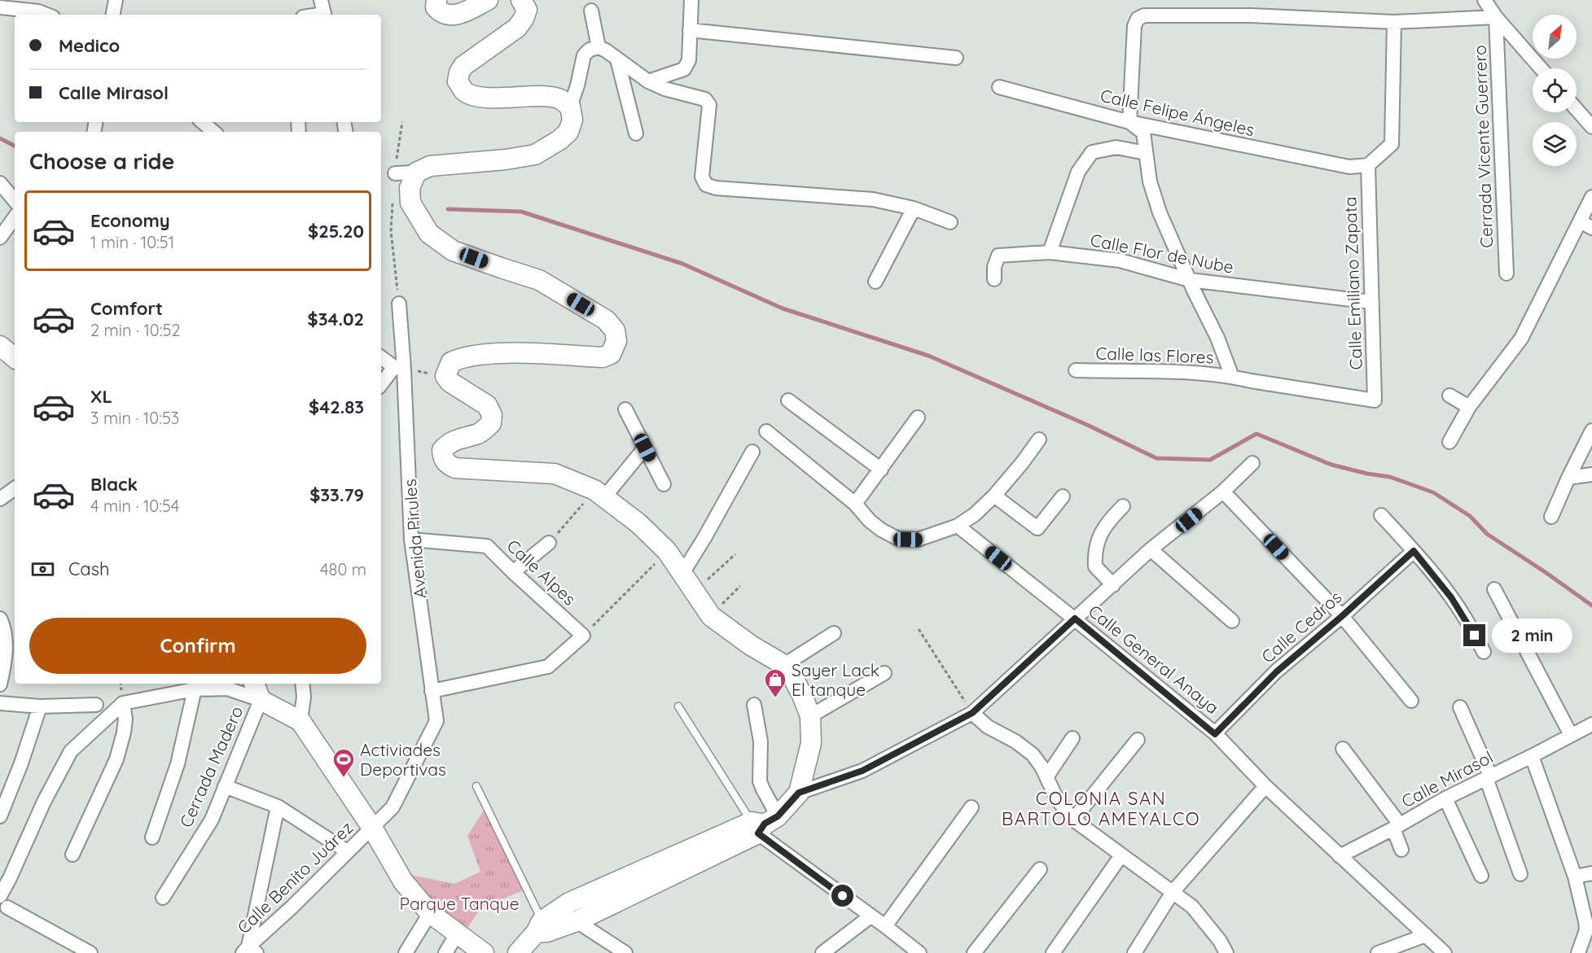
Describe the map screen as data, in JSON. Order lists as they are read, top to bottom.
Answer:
{
  "streets": {
    "street": [
      "Calle Felipe Ángeles",
      "Cerrada Vicente Guerrero",
      "Calle Flor de Nube",
      "Calle Emiliano Zapata",
      "Calle las Flores",
      "Avenida Pirules",
      "Calle Alpes",
      "Calle Cedros",
      "Calle General Anaya",
      "Cerrada Madero",
      "Calle Mirasol",
      "Calle Benito Juárez"
    ]
  },
  "crossings": [
    ["Calle Felipe Ángeles", "Calle Emiliano Zapata"],
    ["Calle Flor de Nube", "Calle Emiliano Zapata"],
    ["Calle Emiliano Zapata", "Calle las Flores"],
    ["Avenida Pirules", "Calle Alpes"],
    ["Avenida Pirules", "Calle Benito Juárez"],
    ["Calle Cedros", "Calle General Anaya"],
    ["Calle General Anaya", "Calle Mirasol"]
  ],
  "districts": ["COLONIA SAN BARTOLO AMEYALCO"],
  "parks": ["Parque Tanque"],
  "places": {
    "shop": ["Sayer Lack El tanque"],
    "sports": ["Activiades Deportivas"]
  },
  "north": "top right",
  "page": {
    "banner": ["Medico", "Calle Mirasol"],
    "heading": "Choose a ride",
    "list": [
      {
        "name": "Economy",
        "note": "1 min · 10:51",
        "value": "$25.20"
      },
      {
        "name": "Comfort",
        "note": "2 min · 10:52",
        "value": "$34.02"
      },
      {
        "name": "XL",
        "note": "3 min · 10:53",
        "value": "$42.83"
      },
      {
        "name": "Black",
        "note": "4 min · 10:54",
        "value": "$33.79"
      }
    ],
    "pay": ["Cash", "480 m"],
    "buttons": "Confirm",
    "bubble": "2 min"
  }
}
